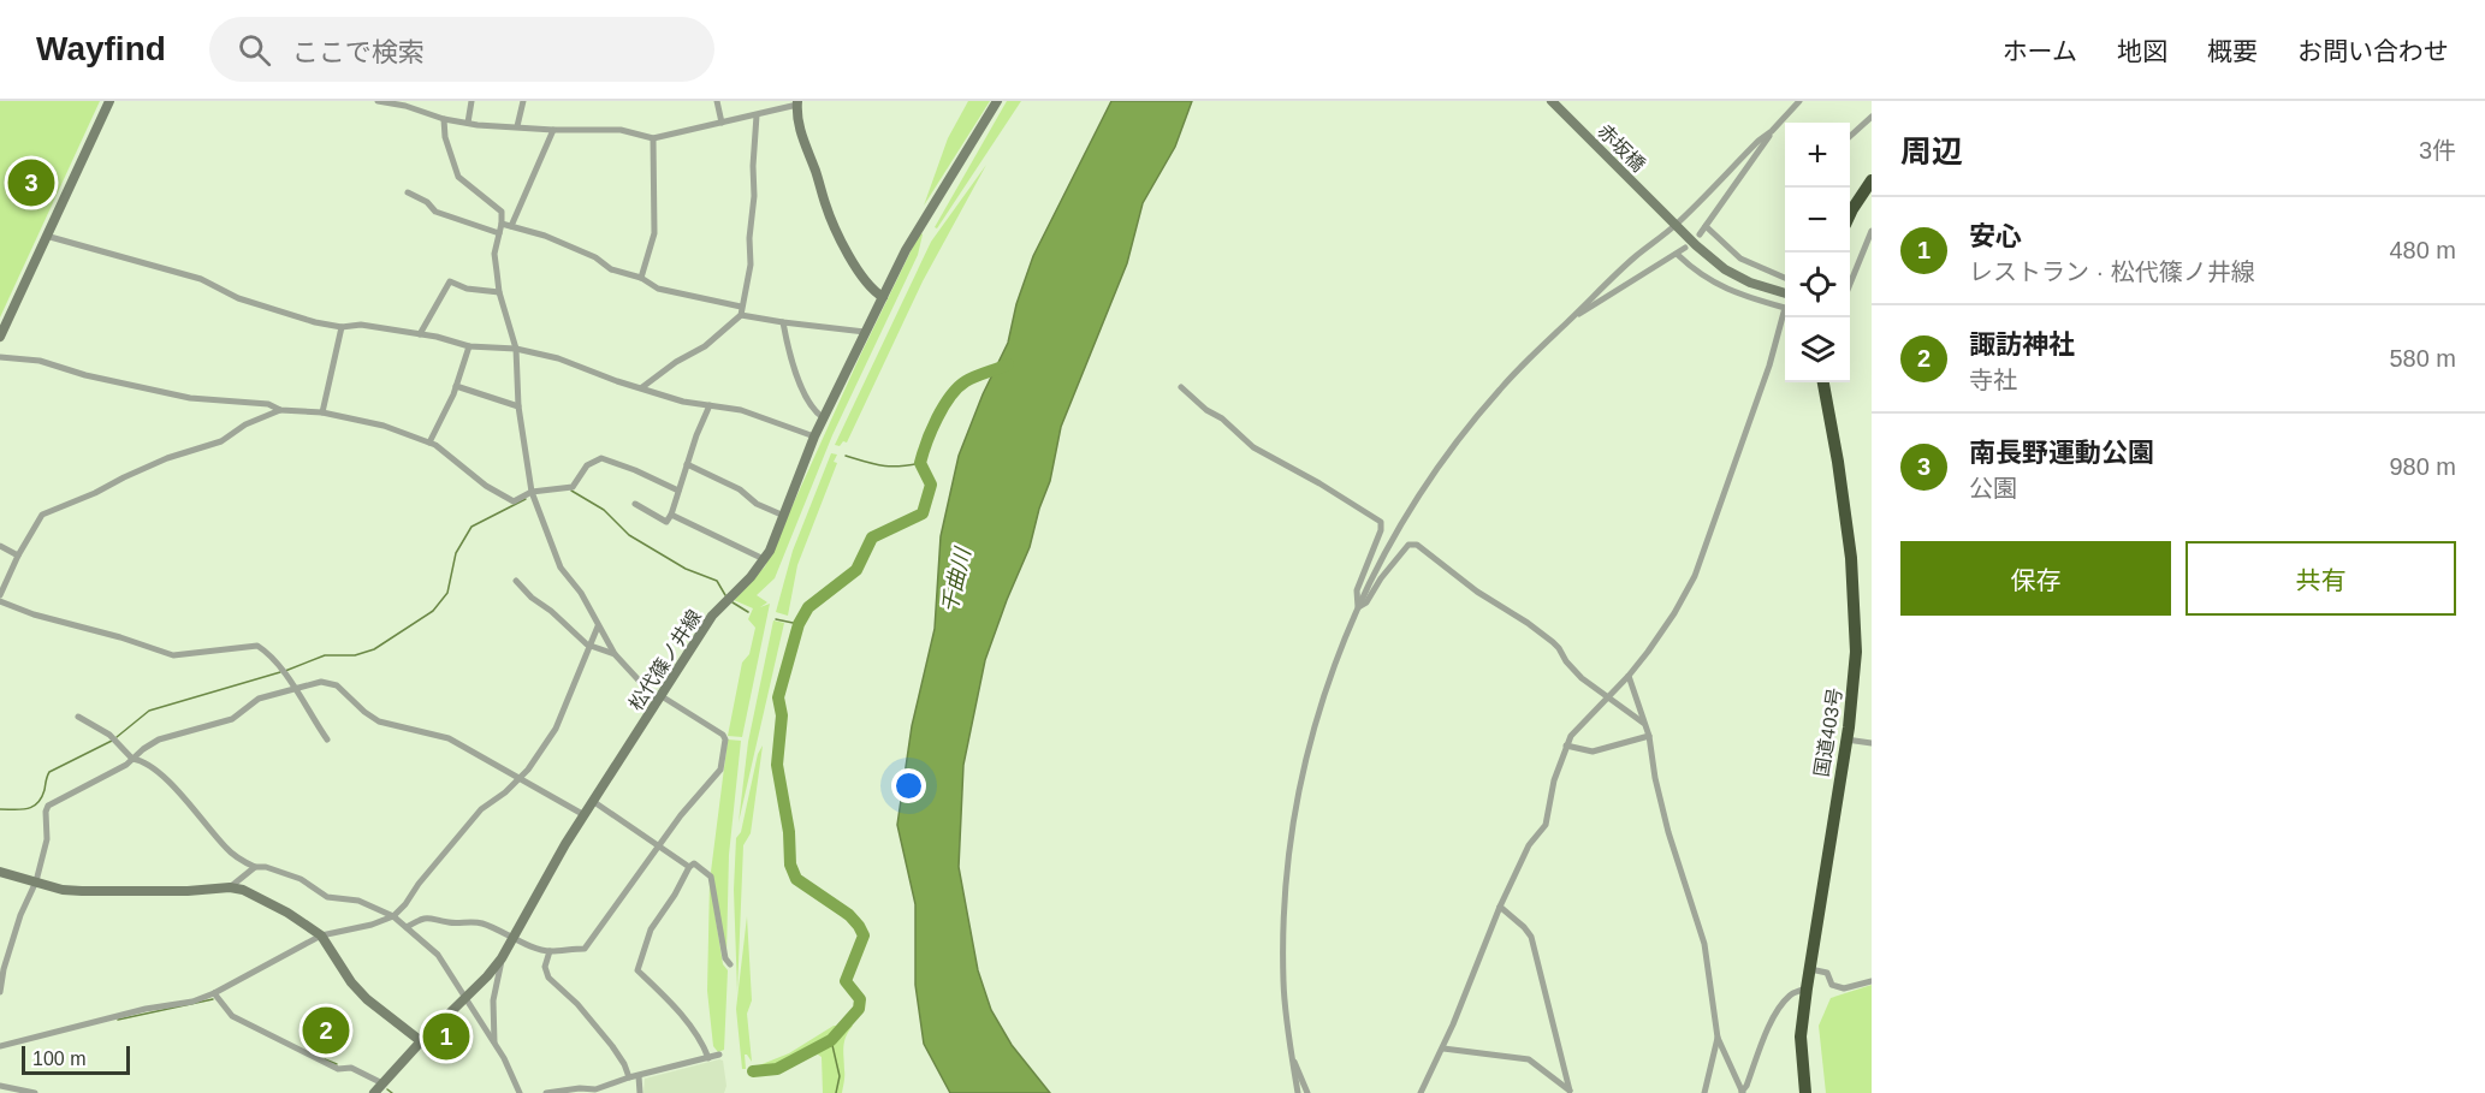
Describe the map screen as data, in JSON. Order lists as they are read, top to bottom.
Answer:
{
  "streets": {
    "highway": ["国道403号"],
    "main road": ["赤坂橋", "松代篠ノ井線"]
  },
  "water": ["千曲川"],
  "scale_bar": "100 m",
  "page": {
    "header": "Wayfind",
    "search": "ここで検索",
    "nav": [
      "ホーム",
      "地図",
      "概要",
      "お問い合わせ"
    ],
    "heading": ["周辺", "3件"],
    "map_buttons": ["+", "−"],
    "pins": ["3", "2", "1"],
    "list": [
      {
        "mark": "1",
        "name": "安心",
        "note": "レストラン · 松代篠ノ井線",
        "value": "480 m"
      },
      {
        "mark": "2",
        "name": "諏訪神社",
        "note": "寺社",
        "value": "580 m"
      },
      {
        "mark": "3",
        "name": "南長野運動公園",
        "note": "公園",
        "value": "980 m"
      }
    ],
    "buttons": ["保存", "共有"],
    "scale": "100 m"
  }
}
